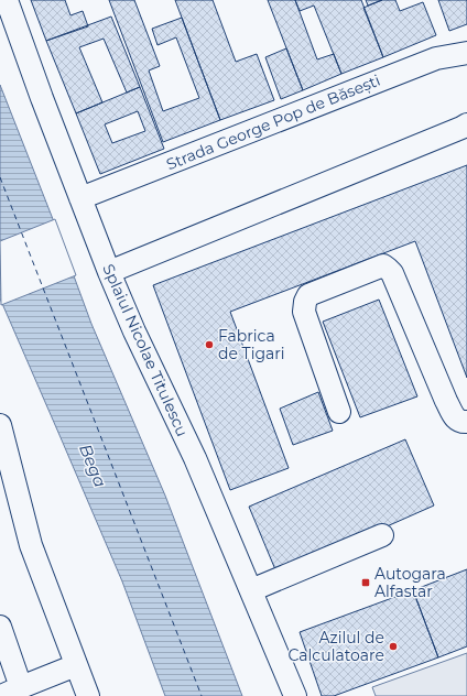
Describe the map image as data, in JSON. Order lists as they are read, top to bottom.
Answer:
{
  "streets": {
    "street": ["Strada George Pop de Băsești", "Splaiul Nicolae Titulescu"]
  },
  "crossings": [
    ["Strada George Pop de Băsești", "Splaiul Nicolae Titulescu"]
  ],
  "water": ["Bega"],
  "places": {
    "other": ["Fabrica de Tigari", "Azilul de Calculatoare"],
    "transit": ["Autogara Alfastar"]
  }
}
